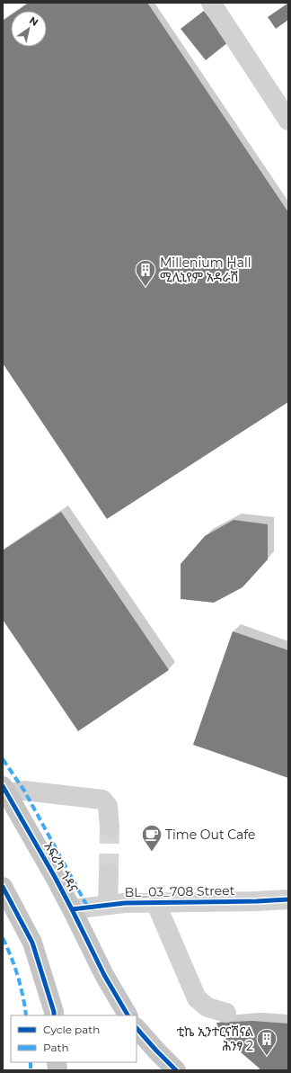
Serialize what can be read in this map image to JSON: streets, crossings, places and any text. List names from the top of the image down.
{
  "streets": {
    "main road": ["አፍሪካ ጎዳና"],
    "street": ["BL_03_708 Street"]
  },
  "crossings": [
    ["አፍሪካ ጎዳና", "BL_03_708 Street"]
  ],
  "places": {
    "building": ["Millenium Hall ሚሊኒየም አዳራሽ", "ቲኬ ኢንተርናሽናል ሕንፃ 2"],
    "cafe": ["Time Out Cafe"]
  },
  "legend": ["Cycle path", "Path"],
  "north": "top right"
}
